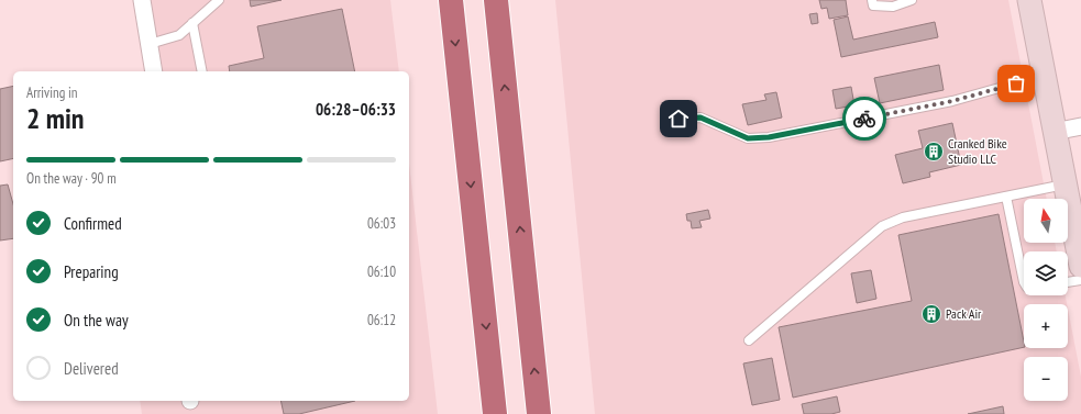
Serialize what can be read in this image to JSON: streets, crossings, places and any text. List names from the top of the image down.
{
  "places": {
    "building": ["Cranked Bike Studio LLC", "Pack Air"]
  },
  "north": "top",
  "page": {
    "heading": ["2 min", "Arriving in", "06:28–06:33"],
    "bar": "On the way · 90 m",
    "map_buttons": ["+", "−"],
    "list": [
      ["Confirmed", "06:03"],
      ["Preparing", "06:10"],
      ["On the way", "06:12"],
      "Delivered"
    ]
  }
}
